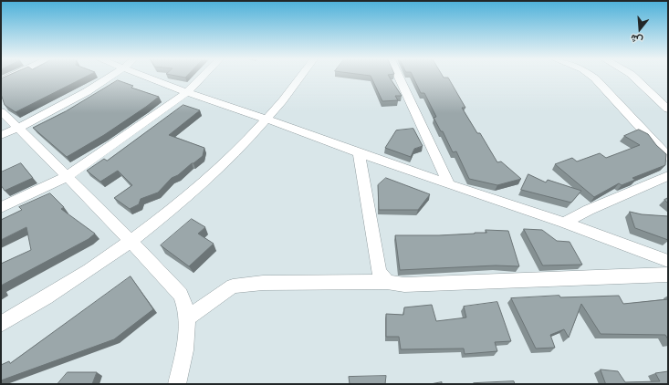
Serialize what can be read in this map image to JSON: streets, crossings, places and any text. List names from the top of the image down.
{
  "north": "bottom"
}
